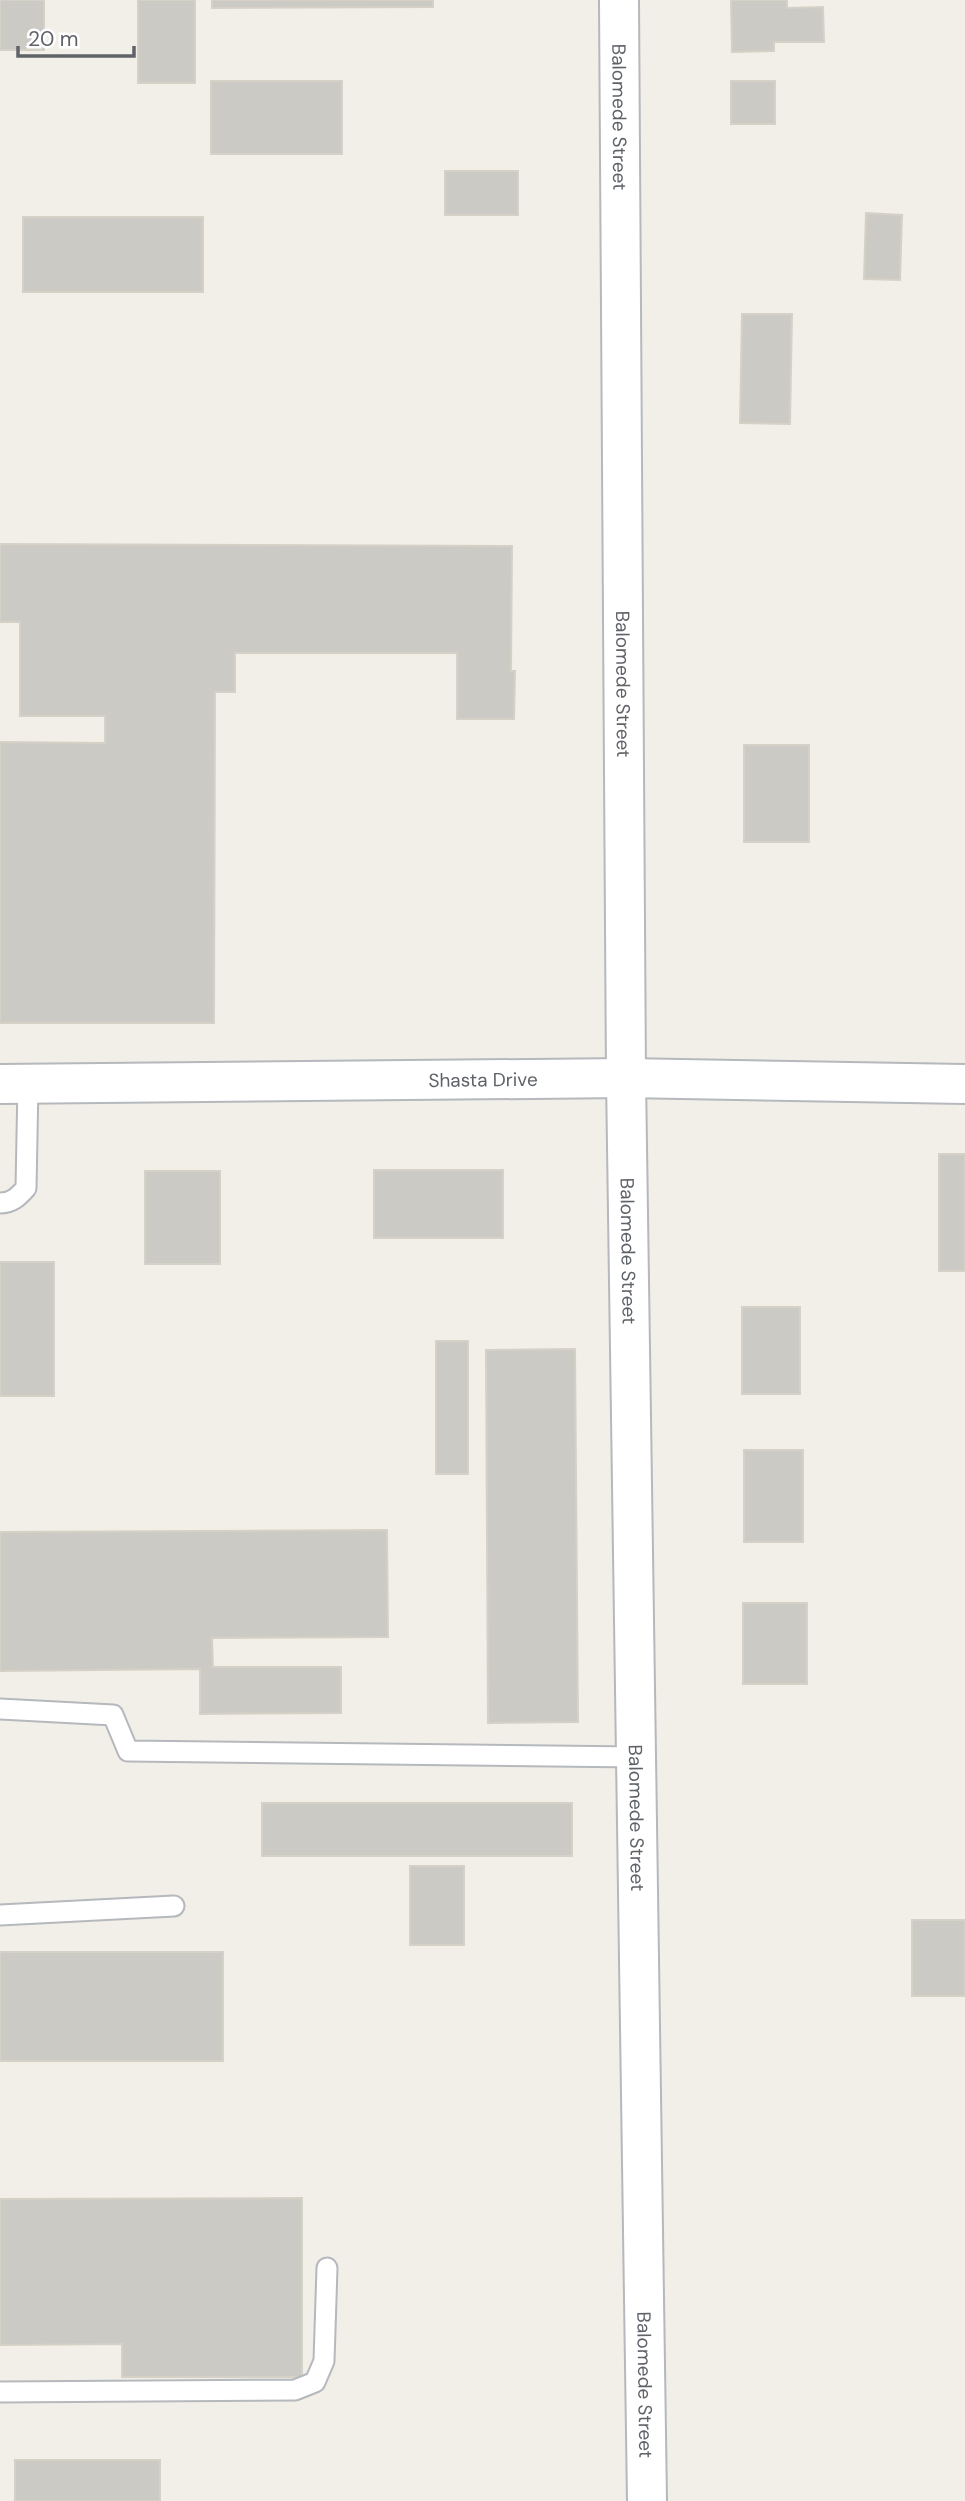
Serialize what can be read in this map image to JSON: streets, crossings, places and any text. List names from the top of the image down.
{
  "streets": {
    "street": ["Balomede Street", "Shasta Drive"]
  },
  "crossings": [
    ["Balomede Street", "Shasta Drive"]
  ],
  "scale_bar": "20 m"
}
